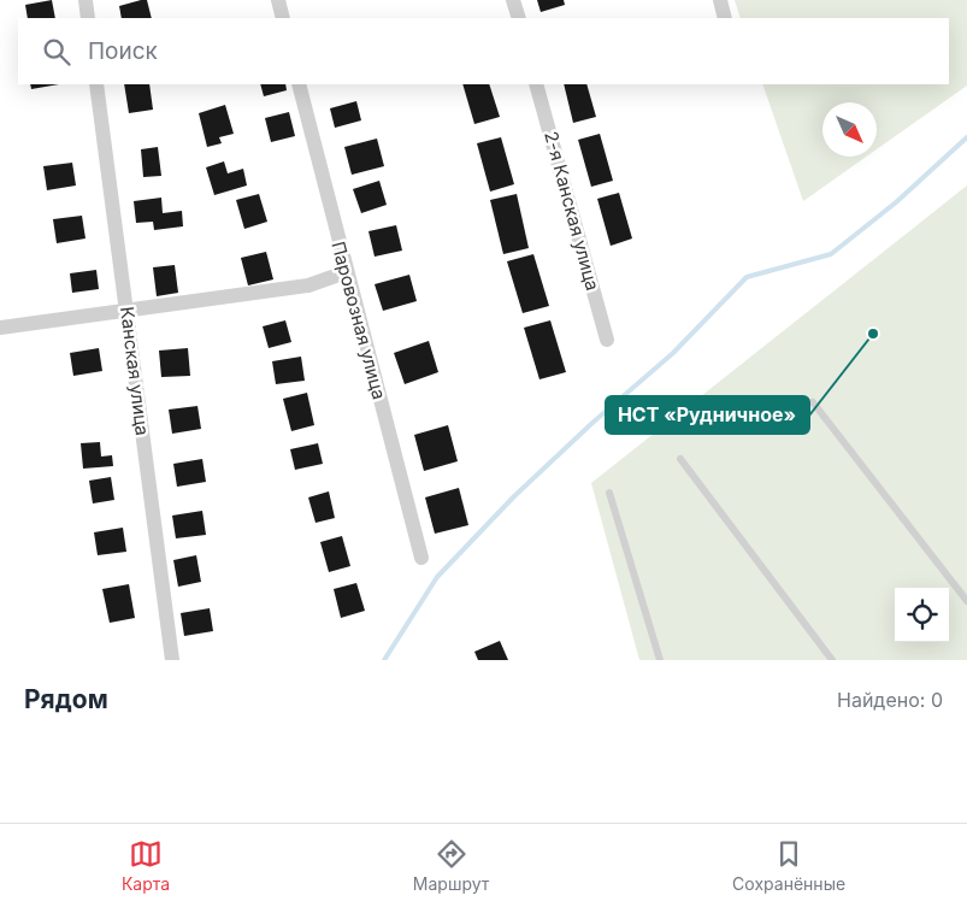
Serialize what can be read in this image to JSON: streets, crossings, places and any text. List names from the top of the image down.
{
  "streets": {
    "street": ["2-я Канская улица", "Паровозная улица", "Канская улица"]
  },
  "places": ["НСТ «Рудничное»"],
  "north": "bottom right",
  "page": {
    "search": "Поиск",
    "heading": ["Рядом", "Найдено: 0"],
    "nav": ["Карта", "Маршрут", "Сохранённые"]
  }
}
